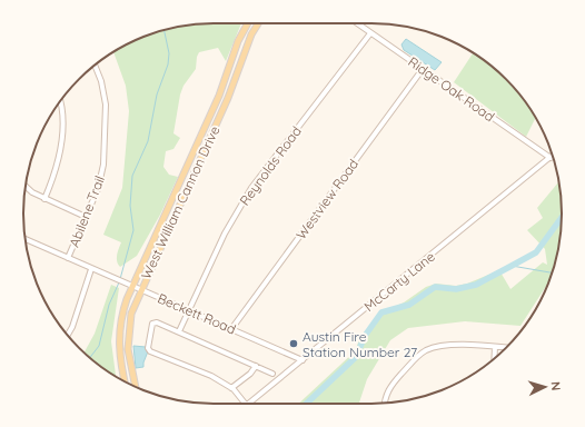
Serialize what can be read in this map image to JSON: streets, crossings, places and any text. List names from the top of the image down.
{
  "streets": {
    "main road": ["West William Cannon Drive"],
    "street": [
      "Ridge Oak Road",
      "Reynolds Road",
      "Westview Road",
      "Abilene Trail",
      "McCarty Lane",
      "Beckett Road"
    ]
  },
  "crossings": [
    ["Ridge Oak Road", "Reynolds Road"],
    ["Ridge Oak Road", "Westview Road"],
    ["Ridge Oak Road", "McCarty Lane"],
    ["Reynolds Road", "Beckett Road"],
    ["Westview Road", "Beckett Road"],
    ["West William Cannon Drive", "Beckett Road"],
    ["Abilene Trail", "Beckett Road"],
    ["McCarty Lane", "Beckett Road"]
  ],
  "places": ["Austin Fire Station Number 27"],
  "north": "right"
}
